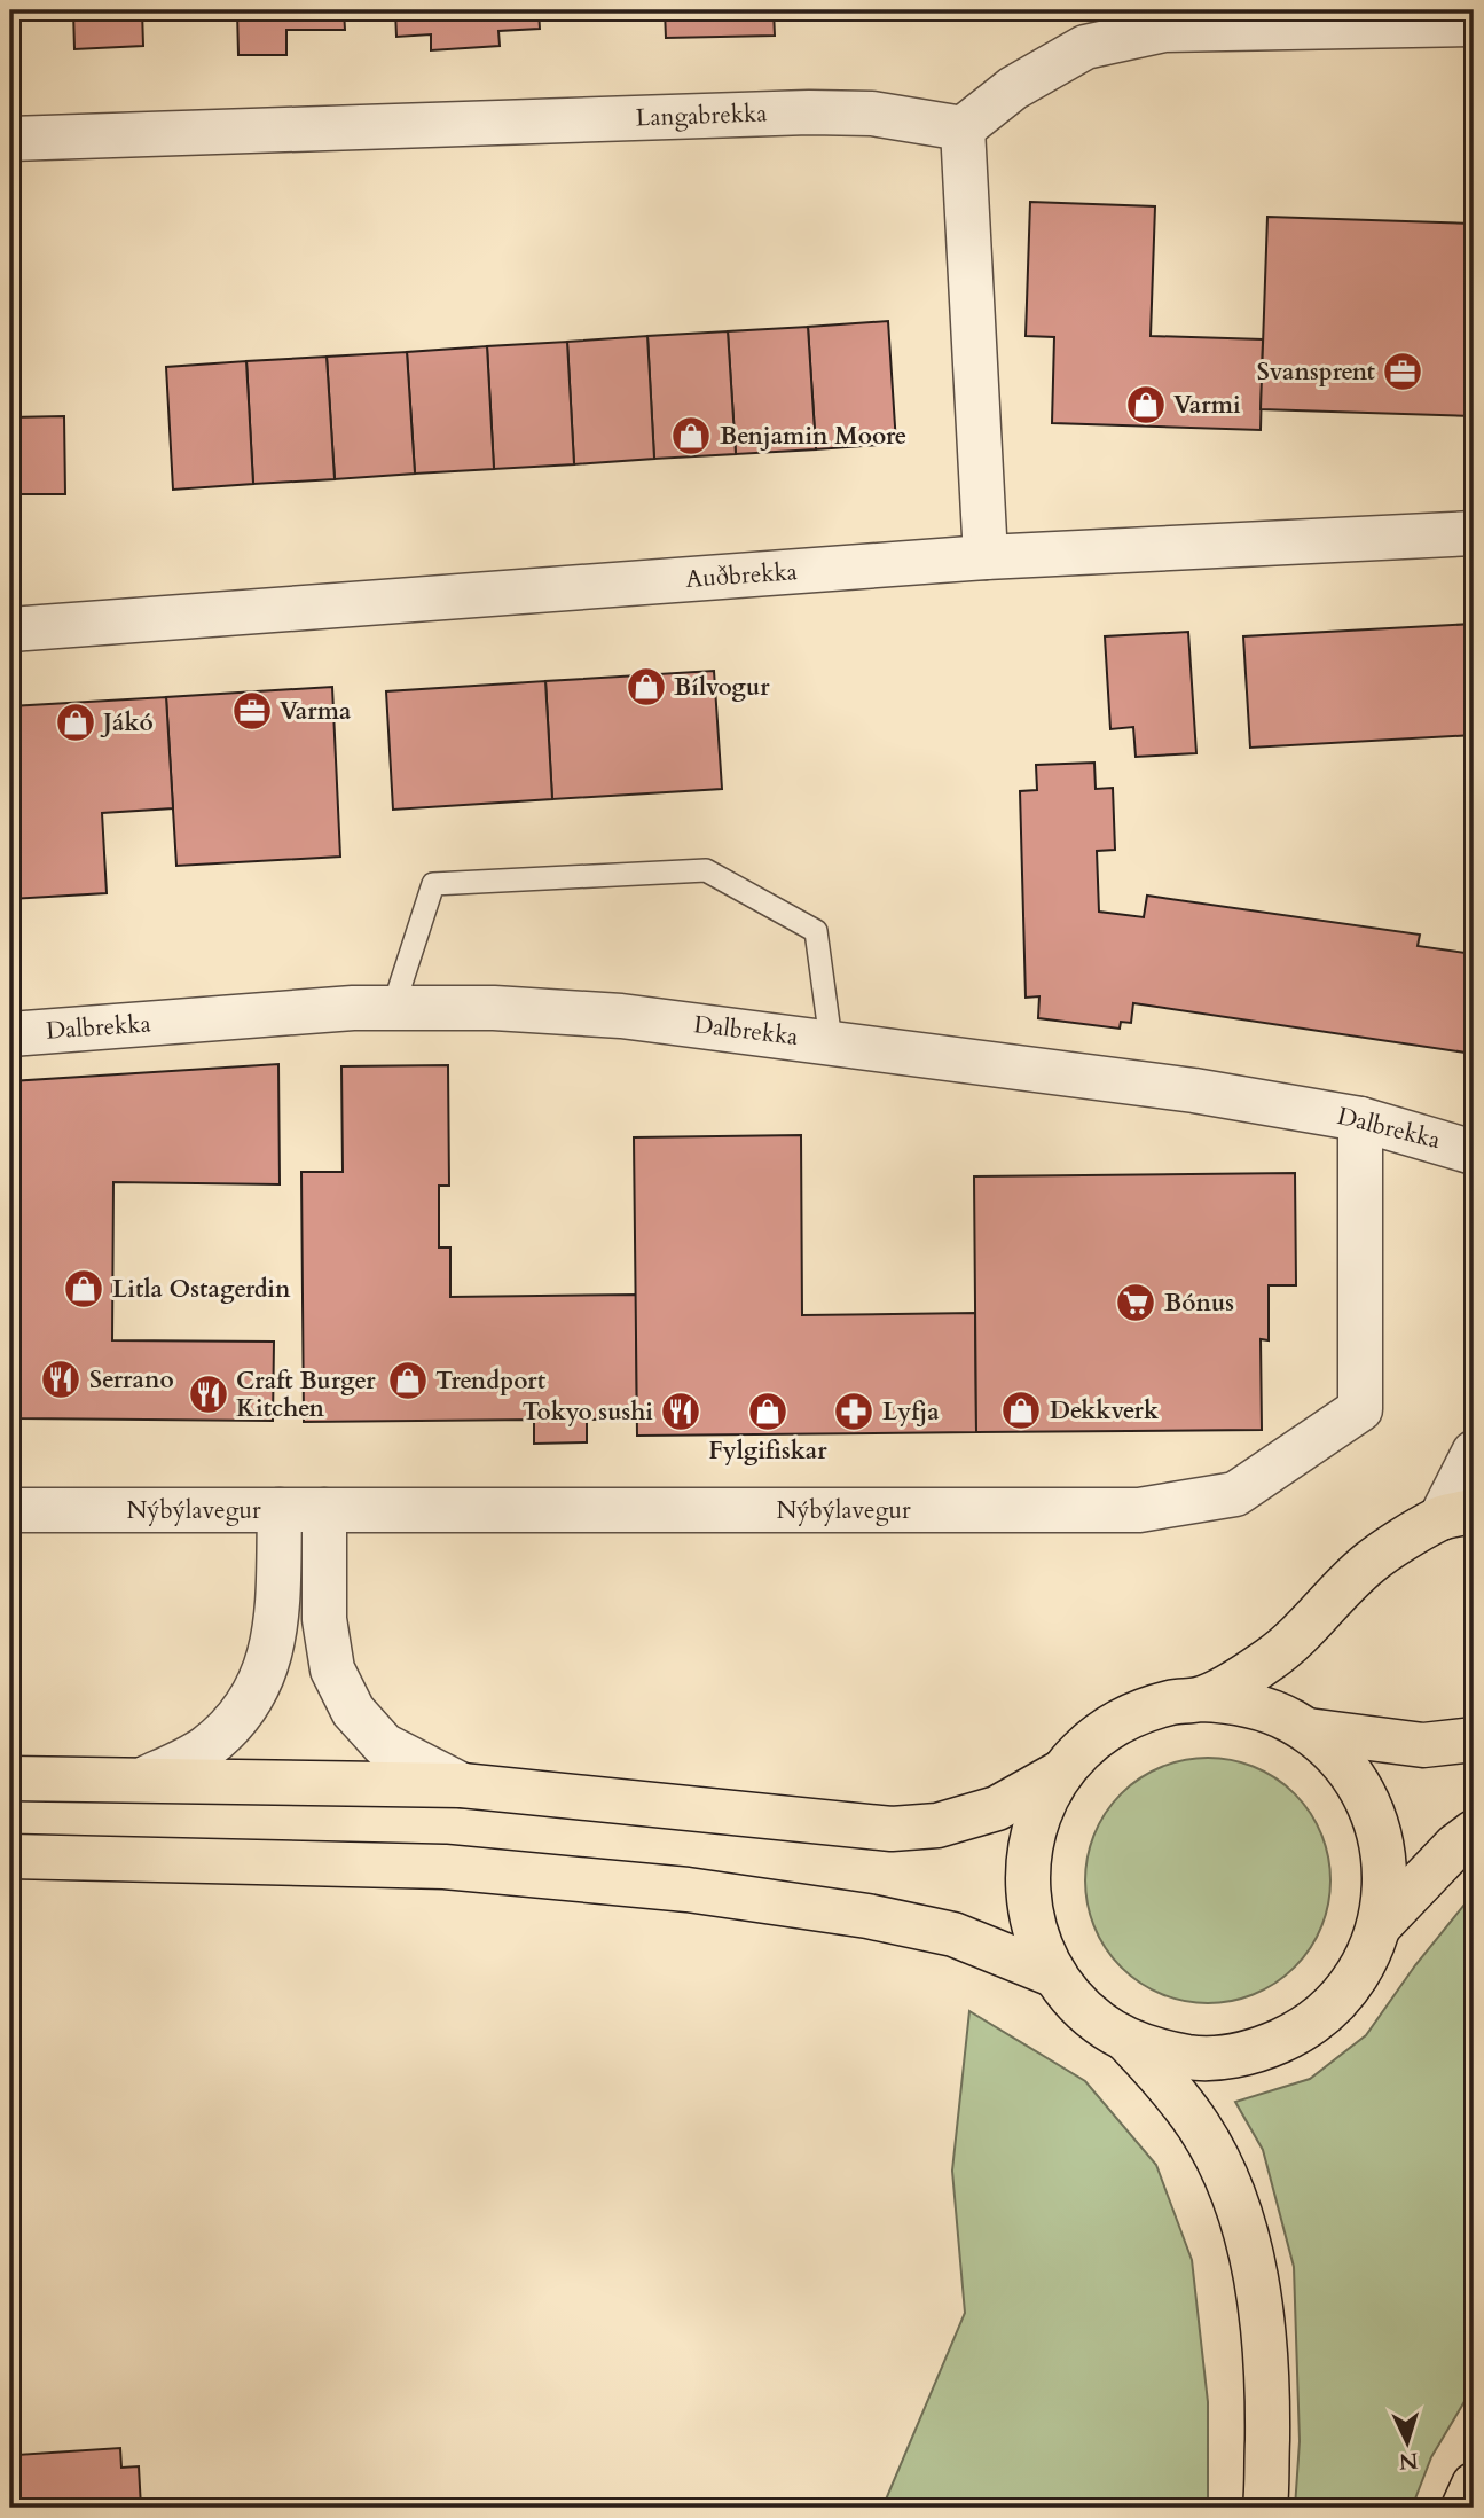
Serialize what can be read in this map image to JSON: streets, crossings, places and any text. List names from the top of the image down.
{
  "streets": {
    "street": [
      "Langabrekka",
      "Auðbrekka",
      "Dalbrekka",
      "Nýbýlavegur"
    ]
  },
  "crossings": [
    ["Dalbrekka", "Nýbýlavegur"]
  ],
  "places": {
    "office": ["Svansprent", "Varma"],
    "shop": [
      "Varmi",
      "Benjamin Moore",
      "Bílvogur",
      "Jákó",
      "Litla Ostagerdin",
      "Trendport",
      "Dekkverk",
      "Fylgifiskar"
    ],
    "supermarket": ["Bónus"],
    "restaurant": ["Serrano", "Craft Burger Kitchen", "Tokyo sushi"],
    "pharmacy": ["Lyfja"]
  },
  "north": "bottom"
}
